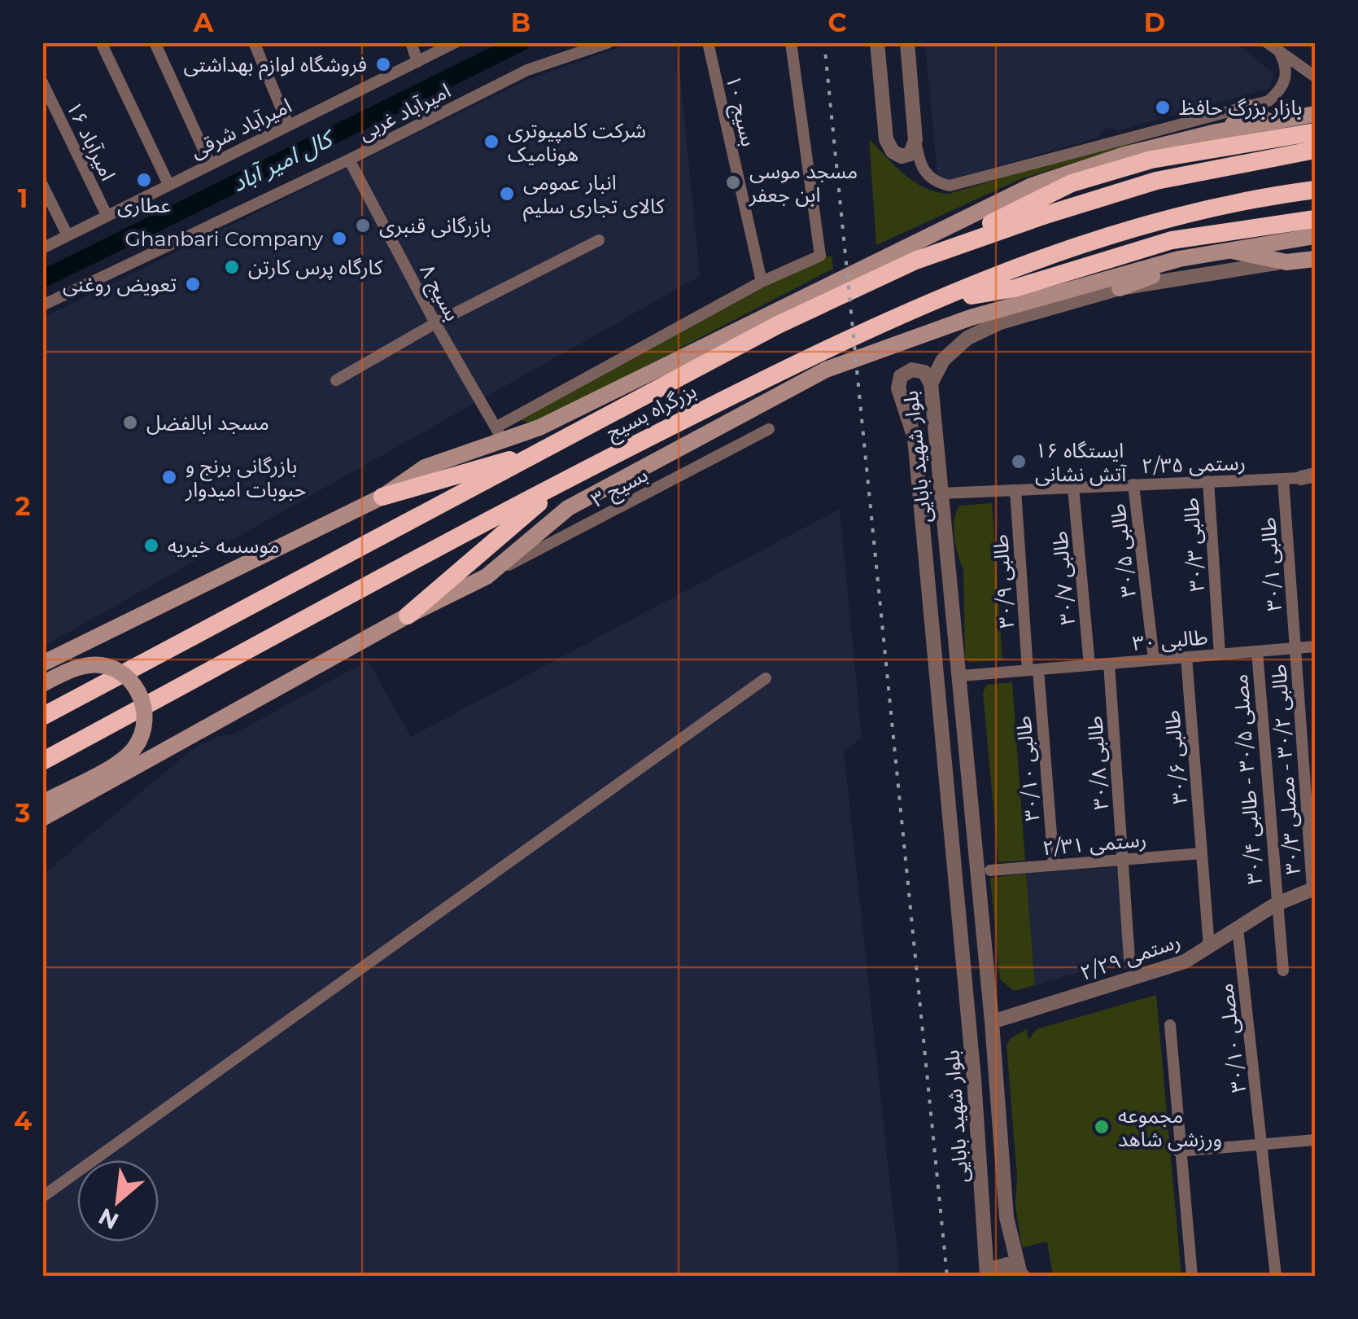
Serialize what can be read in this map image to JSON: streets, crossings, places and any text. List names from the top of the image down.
{
  "streets": {
    "highway": ["بزرگراه بسیج"],
    "street": [
      "بسیج ۱۰",
      "امیرآباد غربی",
      "امیرآباد شرقی",
      "امیرآباد ۱۶",
      "بسیج ۸",
      "بلوار شهید بابایی",
      "رستمی ۲/۳۵",
      "بسیج ۳",
      "طالبی ۳۰/۳",
      "طالبی ۳۰/۵",
      "طالبی ۳۰/۱",
      "طالبی ۳۰/۷",
      "طالبی ۳۰/۹",
      "طالبی ۳۰",
      "طالبی ۳۰/۶",
      "طالبی ۳۰/۸",
      "طالبی ۳۰/۱۰",
      "طالبی ۳۰/۲ - مصلی ۳۰/۳",
      "مصلی ۳۰/۵ - طالبی ۳۰/۴",
      "رستمی ۲/۳۱",
      "رستمی ۲/۲۹",
      "مصلی ۳۰/۱۰"
    ]
  },
  "crossings": [
    ["امیرآباد غربی", "بسیج ۸"],
    ["امیرآباد شرقی", "امیرآباد ۱۶"],
    ["بلوار شهید بابایی", "رستمی ۲/۳۵"],
    ["بلوار شهید بابایی", "طالبی ۳۰"],
    ["بلوار شهید بابایی", "رستمی ۲/۲۹"],
    ["رستمی ۲/۳۵", "طالبی ۳۰/۳"],
    ["رستمی ۲/۳۵", "طالبی ۳۰/۵"],
    ["رستمی ۲/۳۵", "طالبی ۳۰/۱"],
    ["رستمی ۲/۳۵", "طالبی ۳۰/۷"],
    ["رستمی ۲/۳۵", "طالبی ۳۰/۹"],
    ["طالبی ۳۰/۳", "طالبی ۳۰"],
    ["طالبی ۳۰/۵", "طالبی ۳۰"],
    ["طالبی ۳۰/۱", "طالبی ۳۰"],
    ["طالبی ۳۰/۱", "طالبی ۳۰/۲ - مصلی ۳۰/۳"],
    ["طالبی ۳۰/۷", "طالبی ۳۰"],
    ["طالبی ۳۰/۹", "طالبی ۳۰"],
    ["طالبی ۳۰/۹", "طالبی ۳۰/۱۰"],
    ["طالبی ۳۰", "طالبی ۳۰/۶"],
    ["طالبی ۳۰", "طالبی ۳۰/۸"],
    ["طالبی ۳۰", "طالبی ۳۰/۱۰"],
    ["طالبی ۳۰", "طالبی ۳۰/۲ - مصلی ۳۰/۳"],
    ["طالبی ۳۰", "مصلی ۳۰/۵ - طالبی ۳۰/۴"],
    ["طالبی ۳۰/۶", "رستمی ۲/۳۱"],
    ["طالبی ۳۰/۶", "رستمی ۲/۲۹"],
    ["طالبی ۳۰/۸", "رستمی ۲/۳۱"],
    ["طالبی ۳۰/۱۰", "رستمی ۲/۳۱"],
    ["طالبی ۳۰/۲ - مصلی ۳۰/۳", "رستمی ۲/۲۹"],
    ["مصلی ۳۰/۵ - طالبی ۳۰/۴", "رستمی ۲/۲۹"],
    ["رستمی ۲/۲۹", "مصلی ۳۰/۱۰"]
  ],
  "water": ["کال امیر آباد"],
  "places": [
    "فروشگاه لوازم بهداشتی",
    "بازار بزرگ حافظ",
    "شرکت کامپیوتری هونامیک",
    "عطاری",
    "مسجد موسی ابن جعفر",
    "انبار عمومی کالای تجاری سلیم",
    "بازرگانی قنبری",
    "Ghanbari Company",
    "کارگاه پرس کارتن",
    "تعویض روغنی",
    "مسجد ابالفضل",
    "ایستگاه ۱۶ آتش نشانی",
    "بازرگانی برنج و حبوبات امیدوار",
    "موسسه خیریه",
    "مجموعه ورزشی شاهد"
  ],
  "north": "bottom left",
  "grid": {
    "columns": [
      "A",
      "B",
      "C",
      "D"
    ],
    "rows": [
      "1",
      "2",
      "3",
      "4"
    ]
  }
}
